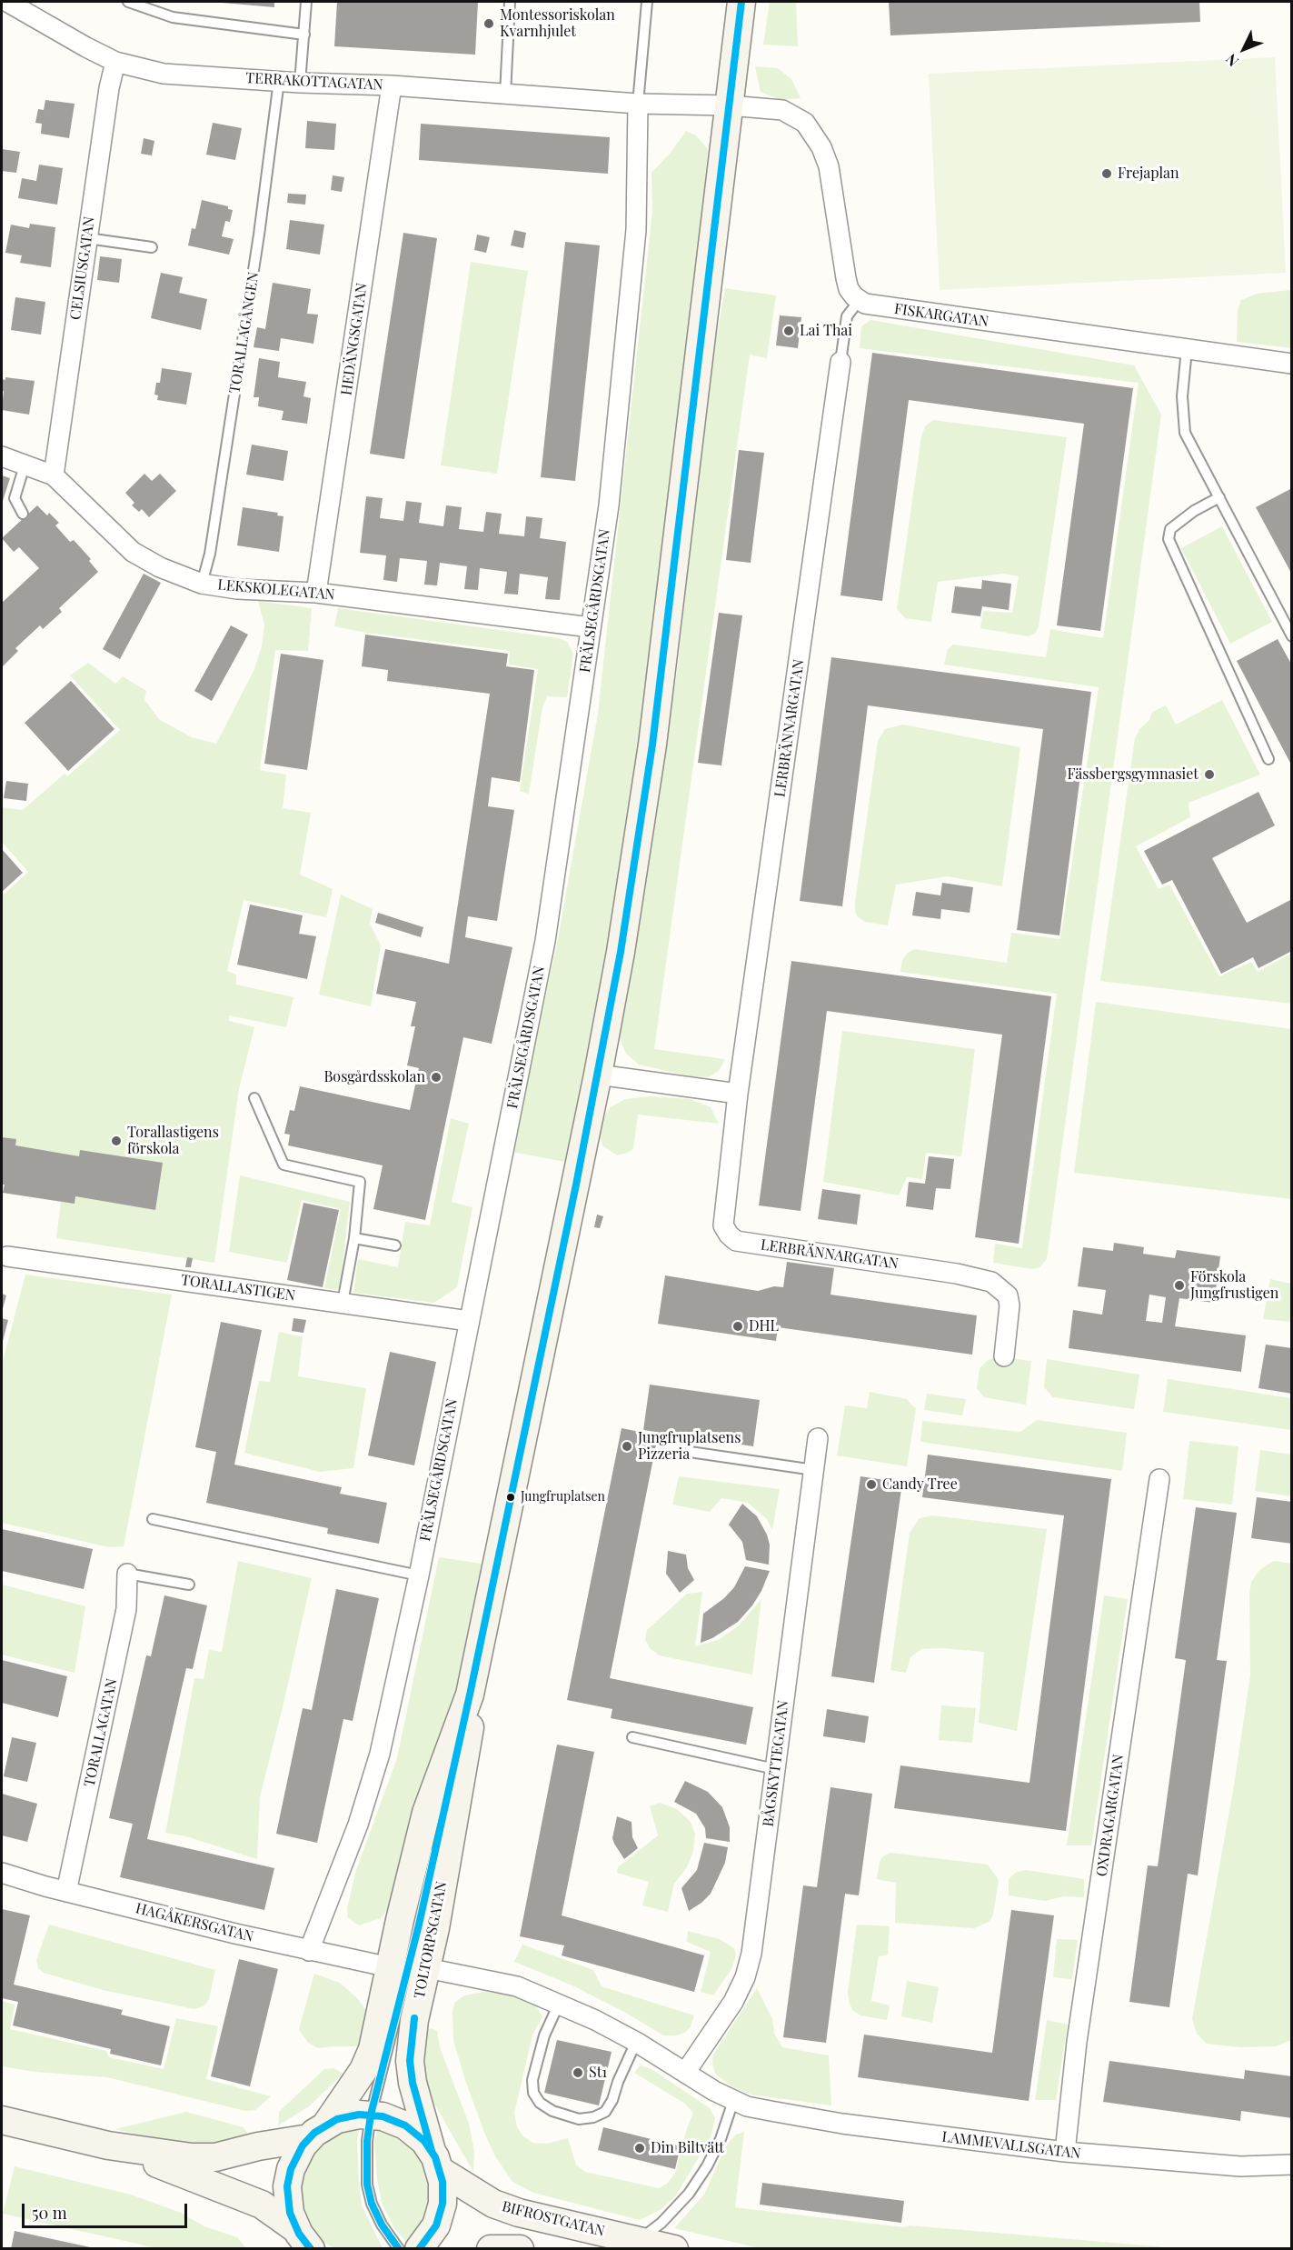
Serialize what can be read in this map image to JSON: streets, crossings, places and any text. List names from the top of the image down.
{
  "streets": {
    "street": [
      "TERRAKOTTAGATAN",
      "CELSIUSGATAN",
      "FISKARGATAN",
      "HEDÄNGSGATAN",
      "LEKSKOLEGATAN",
      "FRÄLSEGÅRDSGATAN",
      "LERBRÄNNARGATAN",
      "TORALLASTIGEN",
      "TORALLAGATAN",
      "BÅGSKYTTEGATAN",
      "OXDRAGARGATAN",
      "HAGÅKERSGATAN",
      "TOLTORPSGATAN",
      "LAMMEVALLSGATAN",
      "BIFROSTGATAN"
    ],
    "lane": ["TORALLAGÅNGEN"]
  },
  "crossings": [
    ["TERRAKOTTAGATAN", "CELSIUSGATAN"],
    ["TERRAKOTTAGATAN", "TORALLAGÅNGEN"],
    ["TERRAKOTTAGATAN", "HEDÄNGSGATAN"],
    ["TERRAKOTTAGATAN", "FRÄLSEGÅRDSGATAN"],
    ["TERRAKOTTAGATAN", "TOLTORPSGATAN"],
    ["CELSIUSGATAN", "LEKSKOLEGATAN"],
    ["TORALLAGÅNGEN", "LEKSKOLEGATAN"],
    ["HEDÄNGSGATAN", "LEKSKOLEGATAN"],
    ["LEKSKOLEGATAN", "FRÄLSEGÅRDSGATAN"],
    ["FRÄLSEGÅRDSGATAN", "TORALLASTIGEN"],
    ["FRÄLSEGÅRDSGATAN", "HAGÅKERSGATAN"],
    ["TORALLAGATAN", "HAGÅKERSGATAN"],
    ["BÅGSKYTTEGATAN", "LAMMEVALLSGATAN"],
    ["OXDRAGARGATAN", "LAMMEVALLSGATAN"],
    ["HAGÅKERSGATAN", "TOLTORPSGATAN"],
    ["TOLTORPSGATAN", "LAMMEVALLSGATAN"],
    ["TOLTORPSGATAN", "BIFROSTGATAN"]
  ],
  "places": [
    "Montessoriskolan Kvarnhjulet",
    "Frejaplan",
    "Lai Thai",
    "Fässbergsgymnasiet",
    "Bosgårdsskolan",
    "Torallastigens förskola",
    "Förskola Jungfrustigen",
    "DHL",
    "Jungfruplatsens Pizzeria",
    "Candy Tree",
    "Jungfruplatsen",
    "St1",
    "Din Biltvätt"
  ],
  "scale_bar": "50 m",
  "north": "bottom left"
}
